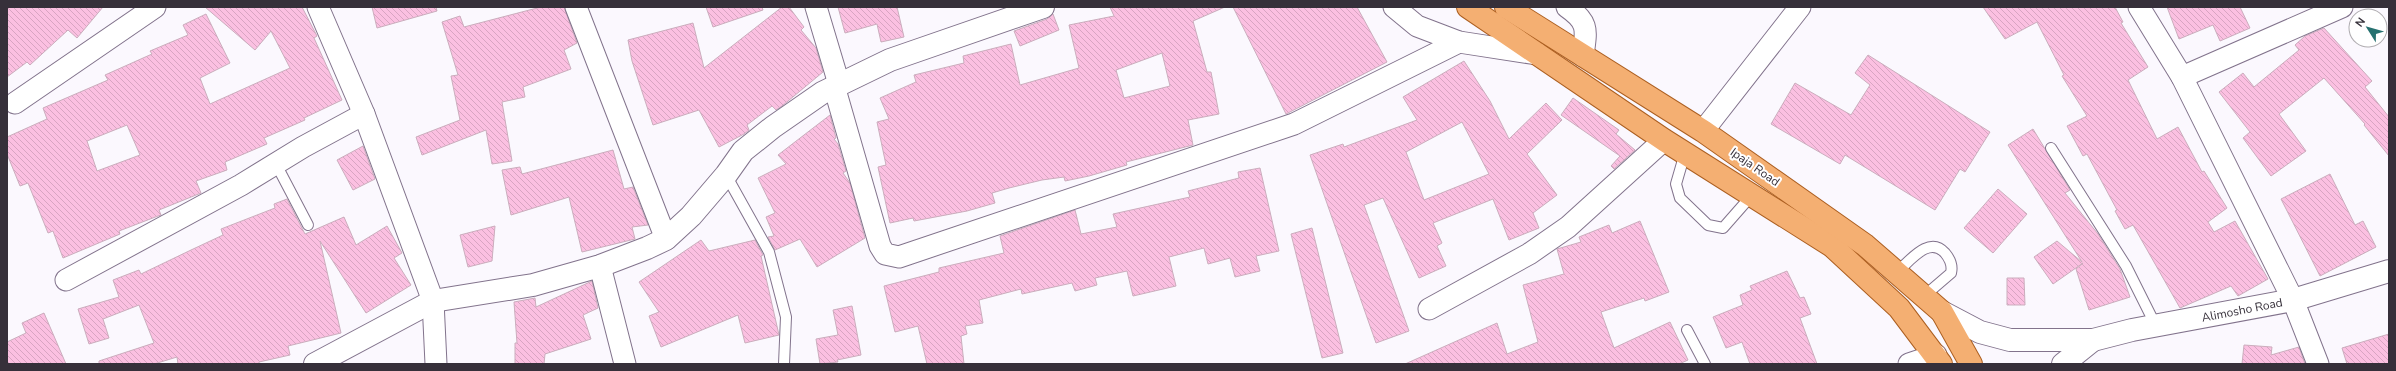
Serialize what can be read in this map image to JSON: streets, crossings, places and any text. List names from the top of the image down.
{
  "streets": {
    "main road": ["Ipaja Road"],
    "street": ["Alimosho Road"]
  },
  "crossings": [
    ["Ipaja Road", "Alimosho Road"]
  ],
  "north": "top left"
}
